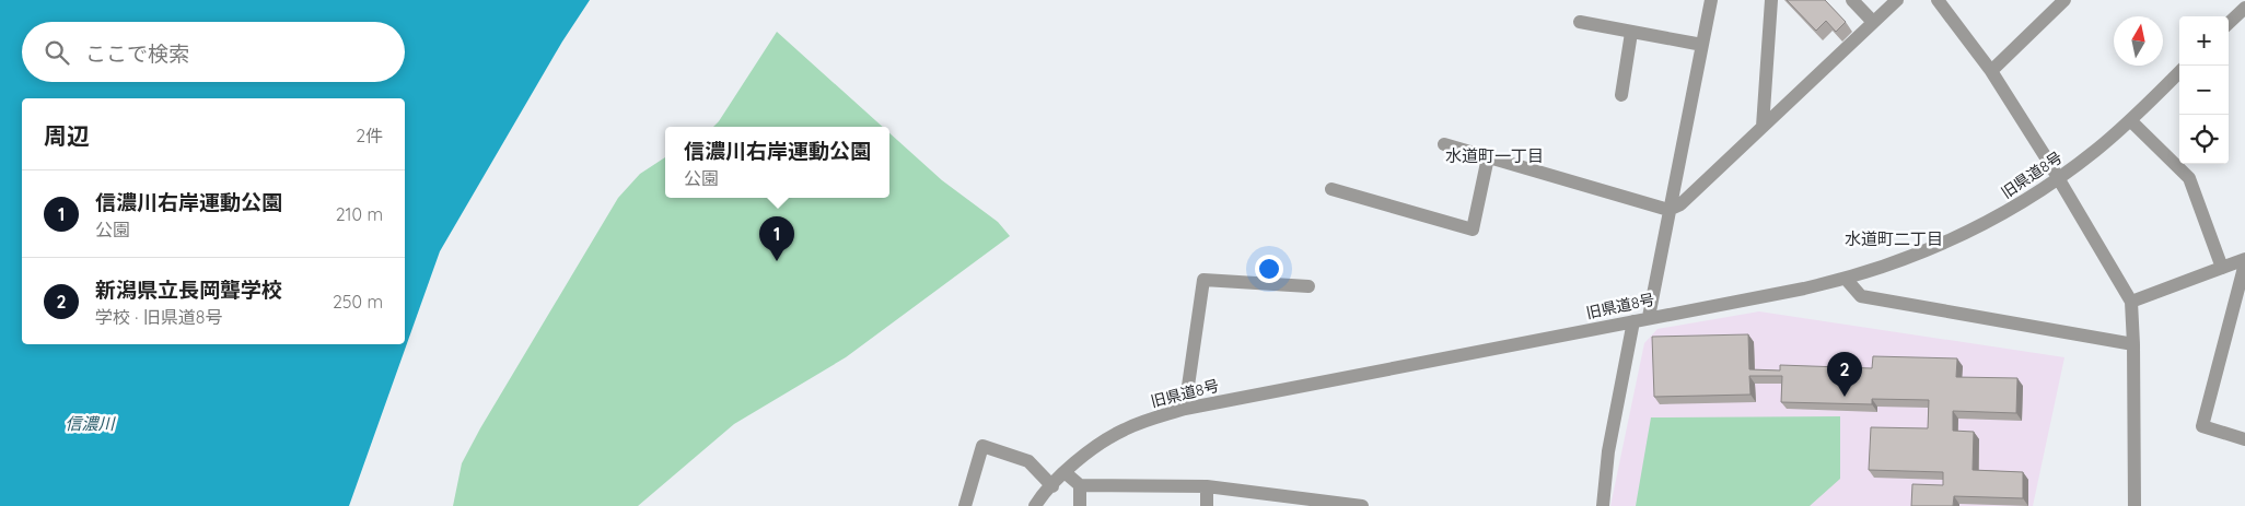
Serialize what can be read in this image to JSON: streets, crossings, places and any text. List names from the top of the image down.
{
  "streets": {
    "street": ["旧県道8号"]
  },
  "districts": ["水道町一丁目", "水道町二丁目"],
  "water": ["信濃川"],
  "north": "top",
  "page": {
    "map_buttons": ["+", "−"],
    "search": "ここで検索",
    "heading": ["周辺", "2件"],
    "popup": ["信濃川右岸運動公園", "公園"],
    "list": [
      {
        "mark": "1",
        "name": "信濃川右岸運動公園",
        "note": "公園",
        "value": "210 m"
      },
      {
        "mark": "2",
        "name": "新潟県立長岡聾学校",
        "note": "学校 · 旧県道8号",
        "value": "250 m"
      }
    ],
    "pins": ["1", "2"]
  }
}
